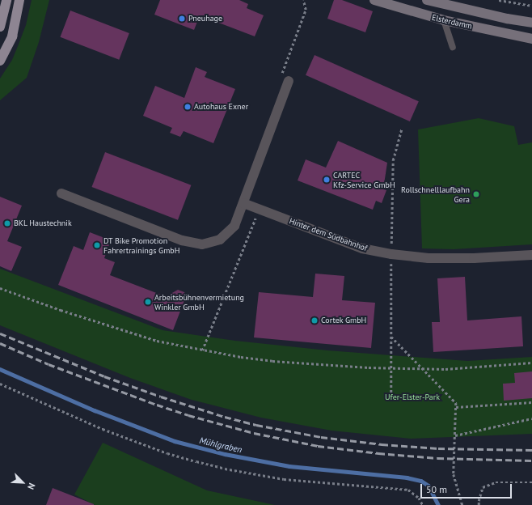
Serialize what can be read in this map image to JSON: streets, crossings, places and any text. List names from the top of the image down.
{
  "streets": {
    "main road": ["Elsterdamm"],
    "street": ["Hinter dem Südbahnhof"]
  },
  "water": ["Mühlgraben"],
  "parks": ["Ufer-Elster-Park"],
  "places": [
    "Pneuhage",
    "Autohaus Exner",
    "CARTEC Kfz-Service GmbH",
    "Rollschnelllaufbahn Gera",
    "BKL Haustechnik",
    "DT Bike Promotion Fahrertrainings GmbH",
    "Arbeitsbühnenvermietung Winkler GmbH",
    "Cortek GmbH"
  ],
  "scale_bar": "50 m",
  "north": "bottom right"
}
